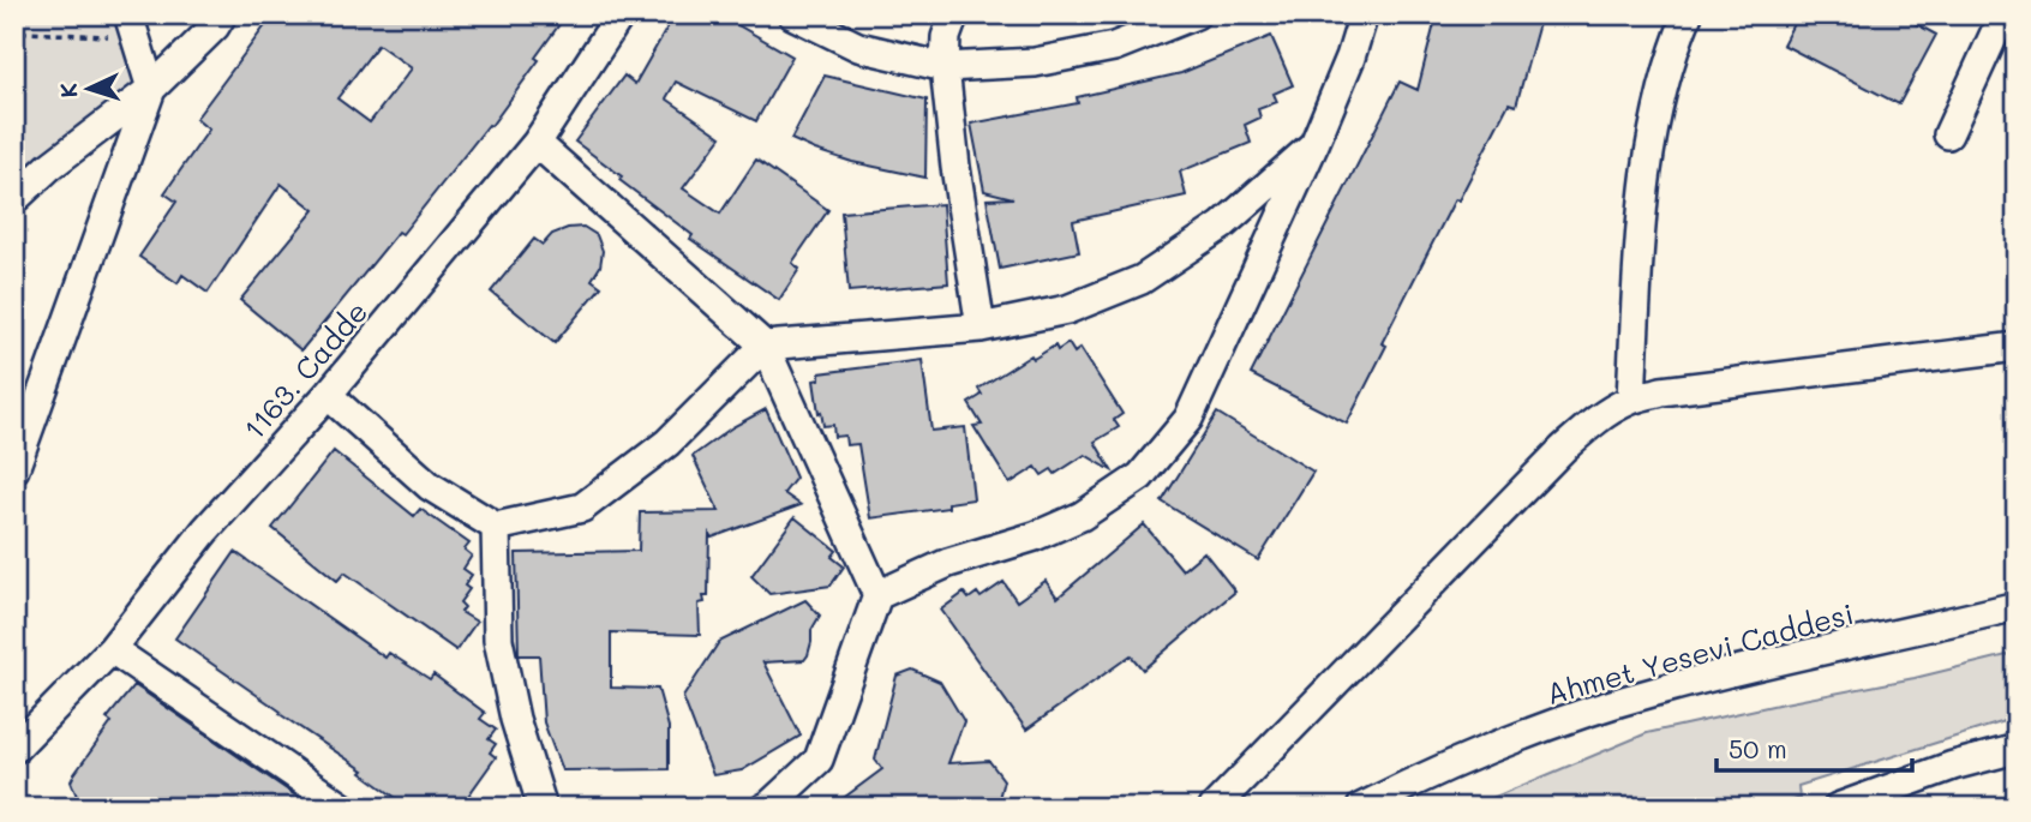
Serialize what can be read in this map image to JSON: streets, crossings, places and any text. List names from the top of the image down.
{
  "streets": {
    "street": ["1163. Cadde", "Ahmet Yesevi Caddesi"]
  },
  "scale_bar": "50 m",
  "north": "left"
}
